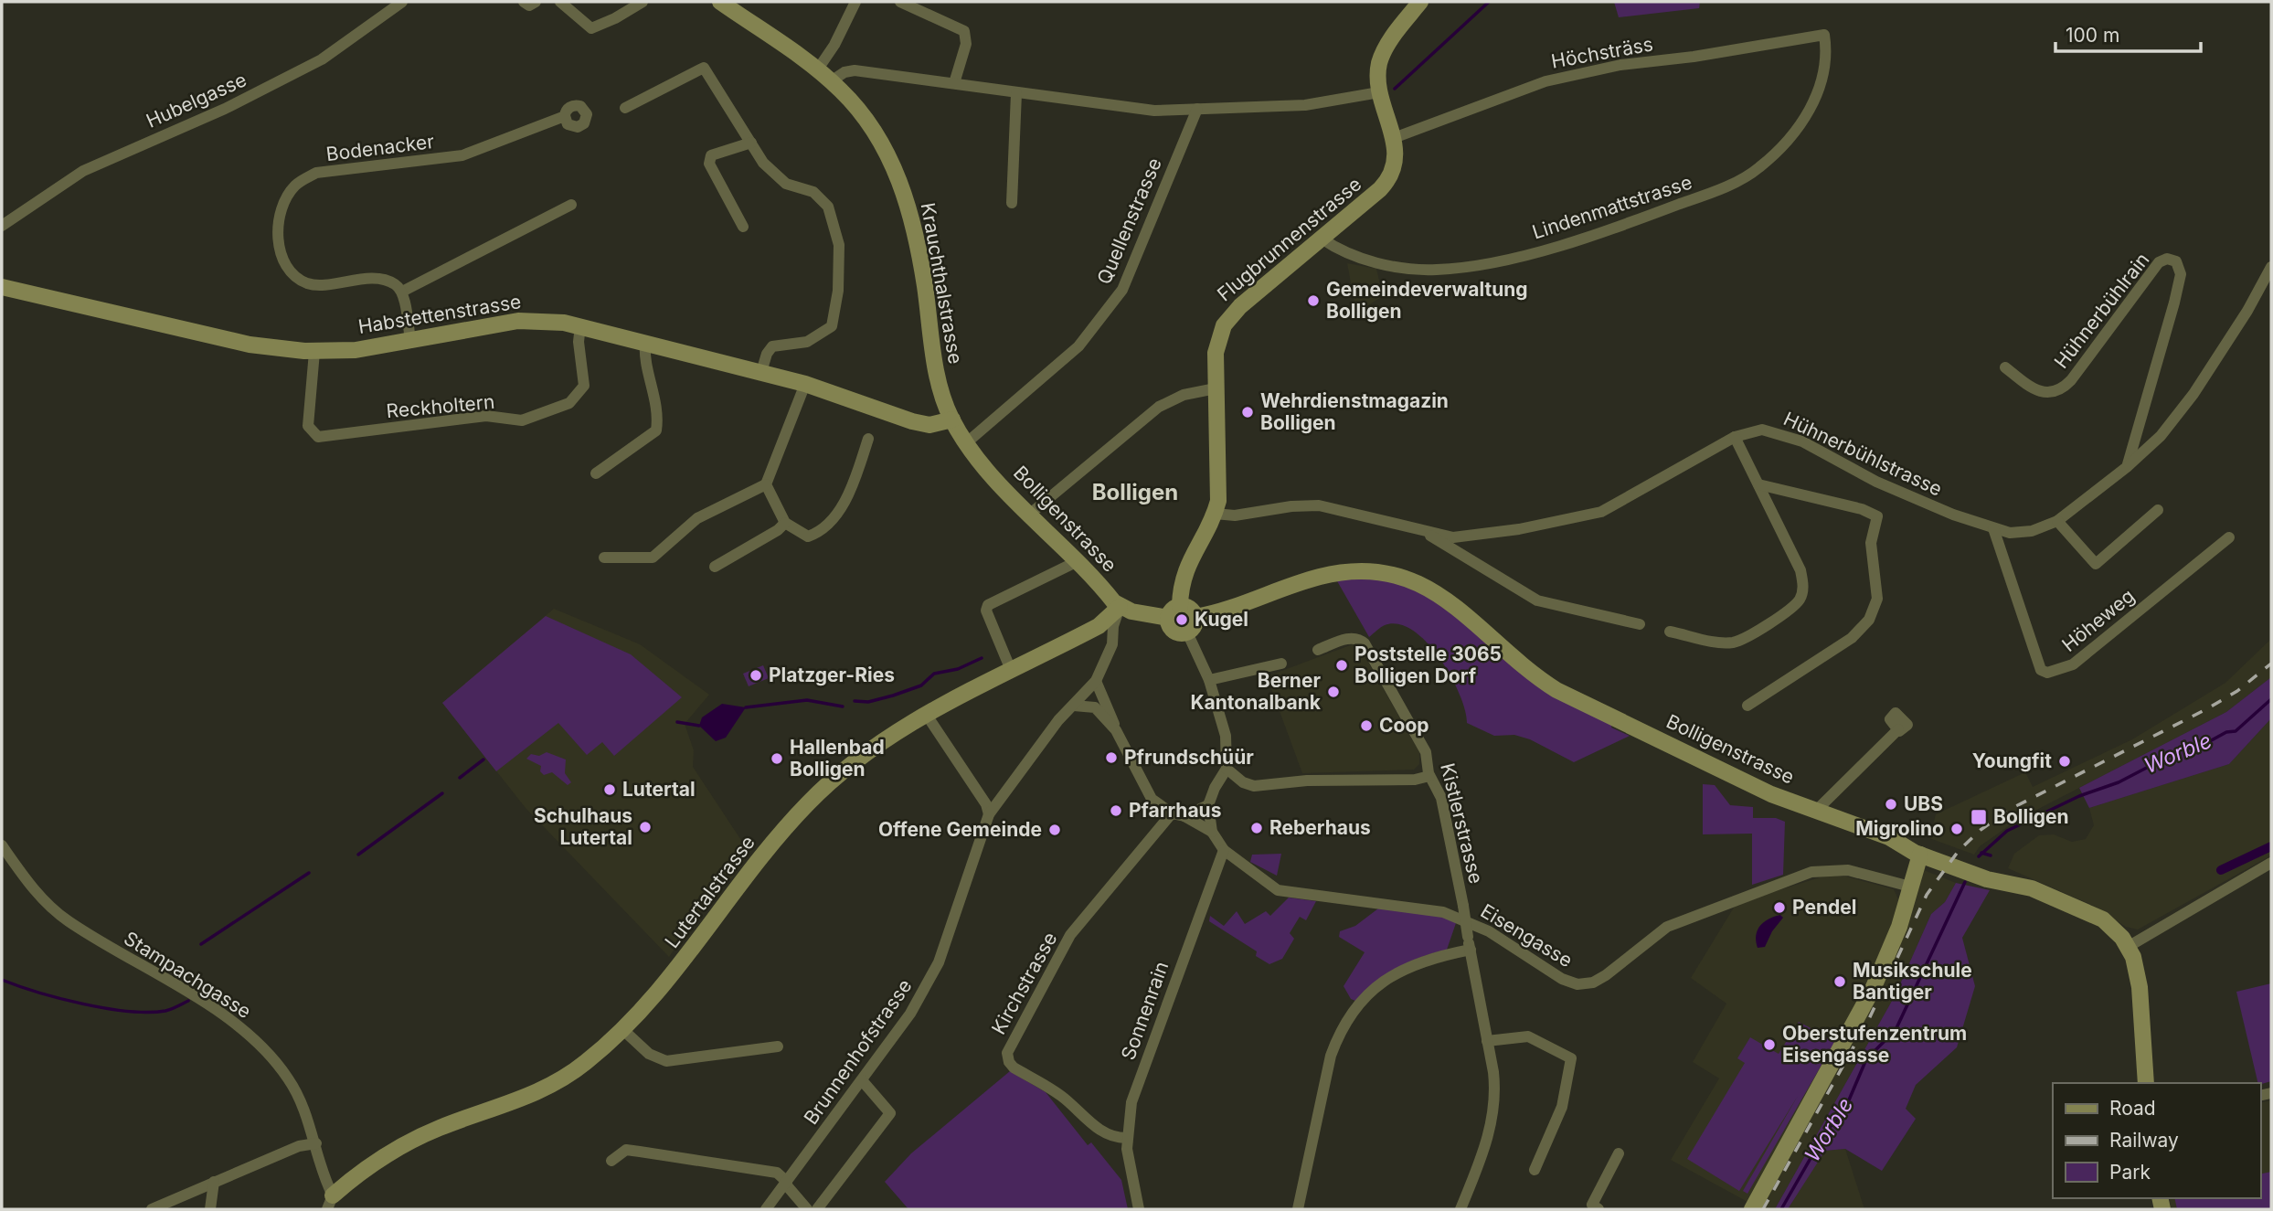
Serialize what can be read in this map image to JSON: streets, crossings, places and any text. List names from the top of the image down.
{
  "streets": {
    "street": [
      "Höchsträss",
      "Hubelgasse",
      "Bodenacker",
      "Lindenmattstrasse",
      "Quellenstrasse",
      "Flugbrunnenstrasse",
      "Krauchthalstrasse",
      "Hühnerbühlrain",
      "Habstettenstrasse",
      "Reckholtern",
      "Hühnerbühlstrasse",
      "Bolligenstrasse",
      "Höheweg",
      "Kistlerstrasse",
      "Lutertalstrasse",
      "Eisengasse",
      "Stampachgasse",
      "Kirchstrasse",
      "Sonnenrain",
      "Brunnenhofstrasse"
    ]
  },
  "crossings": [
    ["Höchsträss", "Lindenmattstrasse"],
    ["Höchsträss", "Flugbrunnenstrasse"],
    ["Lindenmattstrasse", "Flugbrunnenstrasse"],
    ["Quellenstrasse", "Bolligenstrasse"],
    ["Flugbrunnenstrasse", "Hühnerbühlstrasse"],
    ["Flugbrunnenstrasse", "Bolligenstrasse"],
    ["Krauchthalstrasse", "Habstettenstrasse"],
    ["Krauchthalstrasse", "Bolligenstrasse"],
    ["Hühnerbühlrain", "Hühnerbühlstrasse"],
    ["Habstettenstrasse", "Reckholtern"],
    ["Habstettenstrasse", "Bolligenstrasse"],
    ["Hühnerbühlstrasse", "Höheweg"],
    ["Bolligenstrasse", "Lutertalstrasse"],
    ["Bolligenstrasse", "Brunnenhofstrasse"],
    ["Lutertalstrasse", "Stampachgasse"],
    ["Lutertalstrasse", "Brunnenhofstrasse"],
    ["Eisengasse", "Sonnenrain"],
    ["Kirchstrasse", "Sonnenrain"]
  ],
  "districts": ["Bolligen"],
  "water": ["Worble"],
  "places": {
    "other": [
      "Gemeindeverwaltung Bolligen",
      "Wehrdienstmagazin Bolligen",
      "Kugel",
      "Poststelle 3065 Bolligen Dorf",
      "Platzger-Ries",
      "Berner Kantonalbank",
      "Coop",
      "Pfrundschüür",
      "Hallenbad Bolligen",
      "Youngfit",
      "Lutertal",
      "UBS",
      "Pfarrhaus",
      "Schulhaus Lutertal",
      "Reberhaus",
      "Migrolino",
      "Offene Gemeinde",
      "Pendel",
      "Musikschule Bantiger",
      "Oberstufenzentrum Eisengasse"
    ],
    "transit": ["Bolligen"]
  },
  "legend": ["Road", "Railway", "Park"],
  "scale_bar": "100 m"
}
